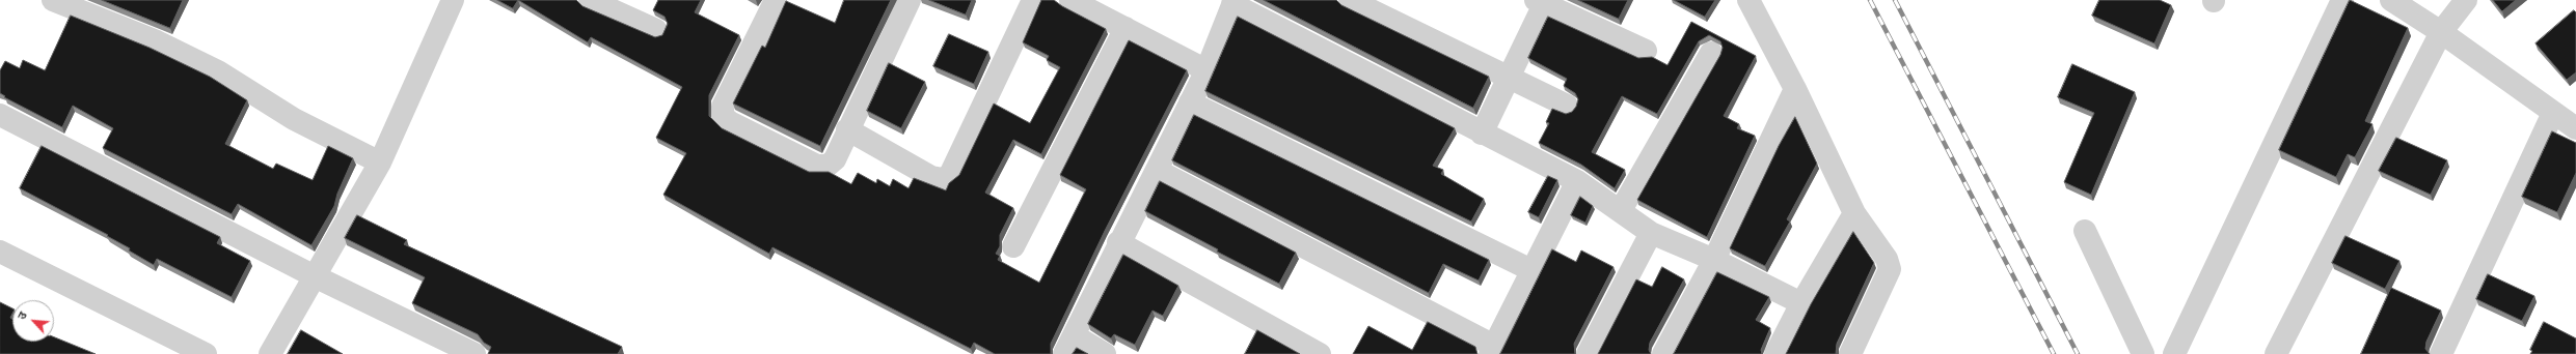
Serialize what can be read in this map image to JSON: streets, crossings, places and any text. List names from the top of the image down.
{
  "north": "top left"
}
